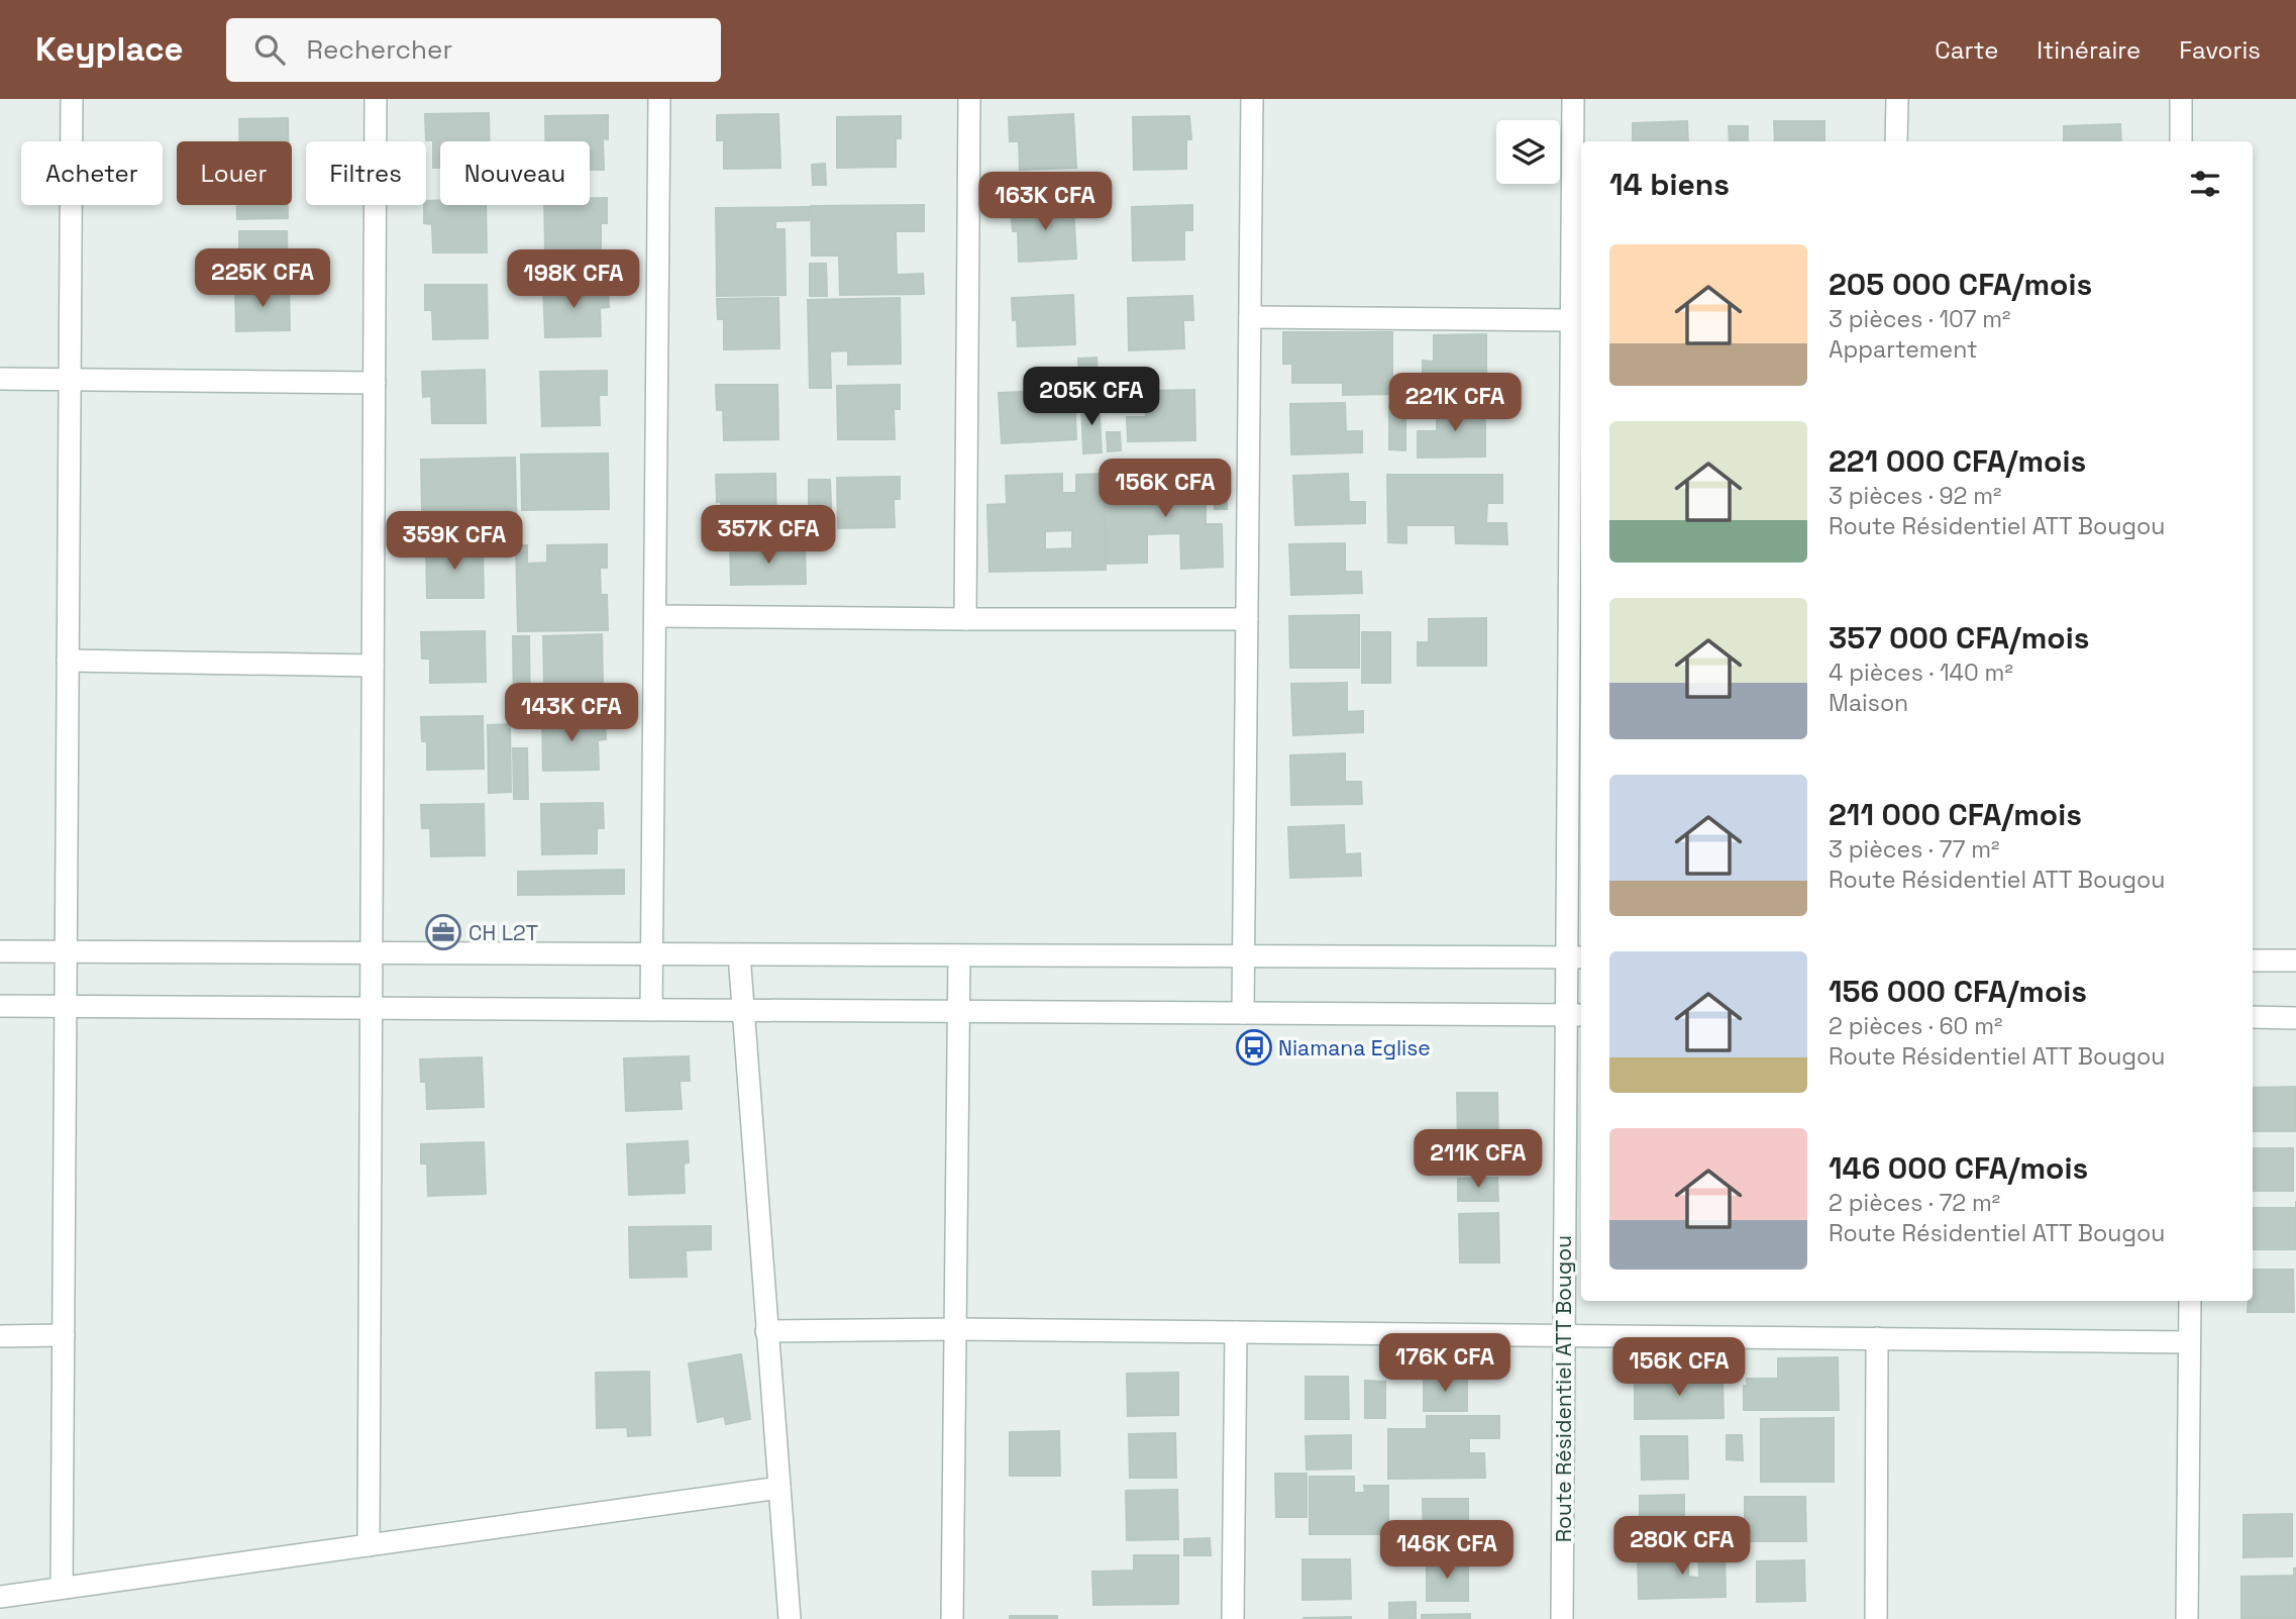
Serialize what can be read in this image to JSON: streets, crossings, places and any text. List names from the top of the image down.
{
  "streets": {
    "street": ["Route Résidentiel ATT Bougou"]
  },
  "places": {
    "office": ["CH L2T"],
    "bus stop": ["Niamana Eglise"]
  },
  "page": {
    "header": "Keyplace",
    "search": "Rechercher",
    "nav": ["Carte", "Itinéraire", "Favoris"],
    "chip": [
      "Acheter",
      "Louer",
      "Filtres",
      "Nouveau"
    ],
    "heading": "14 biens",
    "price": [
      "163K CFA",
      "225K CFA",
      "198K CFA",
      "205K CFA",
      "221K CFA",
      "156K CFA",
      "357K CFA",
      "359K CFA",
      "143K CFA",
      "211K CFA",
      "176K CFA",
      "156K CFA",
      "280K CFA",
      "146K CFA"
    ],
    "list": [
      {
        "name": "205 000 CFA/mois",
        "note": "3 pièces · 107 m² · Appartement"
      },
      {
        "name": "221 000 CFA/mois",
        "note": "3 pièces · 92 m² · Route Résidentiel ATT Bougou"
      },
      {
        "name": "357 000 CFA/mois",
        "note": "4 pièces · 140 m² · Maison"
      },
      {
        "name": "211 000 CFA/mois",
        "note": "3 pièces · 77 m² · Route Résidentiel ATT Bougou"
      },
      {
        "name": "156 000 CFA/mois",
        "note": "2 pièces · 60 m² · Route Résidentiel ATT Bougou"
      },
      {
        "name": "146 000 CFA/mois",
        "note": "2 pièces · 72 m² · Route Résidentiel ATT Bougou"
      }
    ]
  }
}
